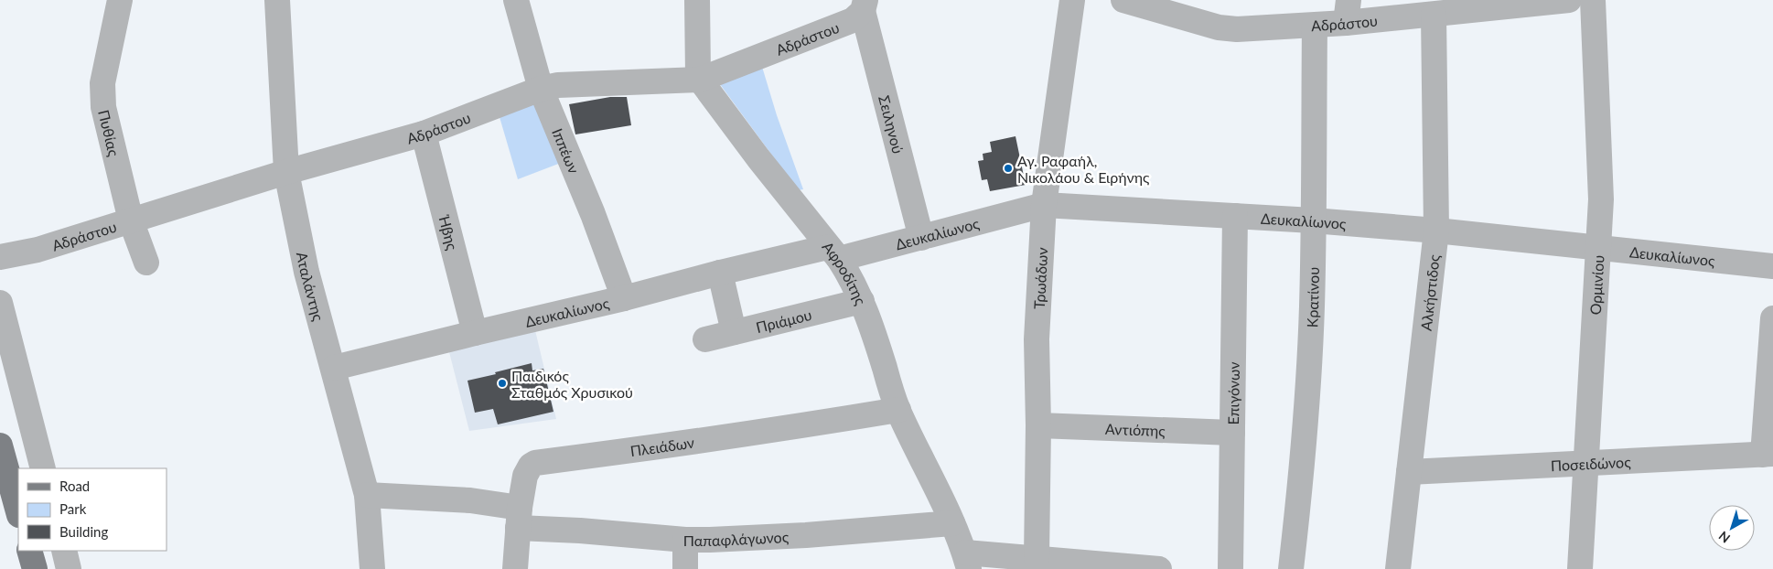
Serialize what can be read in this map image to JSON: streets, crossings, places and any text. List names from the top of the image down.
{
  "streets": {
    "street": [
      "Αδράστου",
      "Σειληνού",
      "Πυθίας",
      "Ιππέων",
      "Δευκαλίωνος",
      "Ήβης",
      "Αφροδίτης",
      "Τρωάδων",
      "Ορμινίου",
      "Αταλάντης",
      "Αλκήστιδος",
      "Κρατίνου",
      "Πριάμου",
      "Επιγόνων",
      "Αντιόπης",
      "Πλειάδων",
      "Ποσειδώνος",
      "Παπαφλάγωνος"
    ]
  },
  "crossings": [
    ["Αδράστου", "Σειληνού"],
    ["Αδράστου", "Πυθίας"],
    ["Αδράστου", "Ιππέων"],
    ["Αδράστου", "Ήβης"],
    ["Αδράστου", "Αφροδίτης"],
    ["Αδράστου", "Αταλάντης"],
    ["Αδράστου", "Αλκήστιδος"],
    ["Αδράστου", "Κρατίνου"],
    ["Σειληνού", "Δευκαλίωνος"],
    ["Ιππέων", "Δευκαλίωνος"],
    ["Δευκαλίωνος", "Ήβης"],
    ["Δευκαλίωνος", "Αφροδίτης"],
    ["Δευκαλίωνος", "Τρωάδων"],
    ["Δευκαλίωνος", "Ορμινίου"],
    ["Δευκαλίωνος", "Αταλάντης"],
    ["Δευκαλίωνος", "Αλκήστιδος"],
    ["Δευκαλίωνος", "Κρατίνου"],
    ["Δευκαλίωνος", "Επιγόνων"],
    ["Αφροδίτης", "Πριάμου"],
    ["Αφροδίτης", "Πλειάδων"],
    ["Αφροδίτης", "Παπαφλάγωνος"],
    ["Τρωάδων", "Αντιόπης"],
    ["Ορμινίου", "Ποσειδώνος"],
    ["Αταλάντης", "Παπαφλάγωνος"],
    ["Αλκήστιδος", "Ποσειδώνος"],
    ["Επιγόνων", "Αντιόπης"],
    ["Πλειάδων", "Παπαφλάγωνος"]
  ],
  "places": ["Αγ. Ραφαήλ, Νικολάου & Ειρήνης", "Παιδικός Σταθμός Χρυσικού"],
  "legend": ["Road", "Park", "Building"],
  "north": "bottom left"
}
